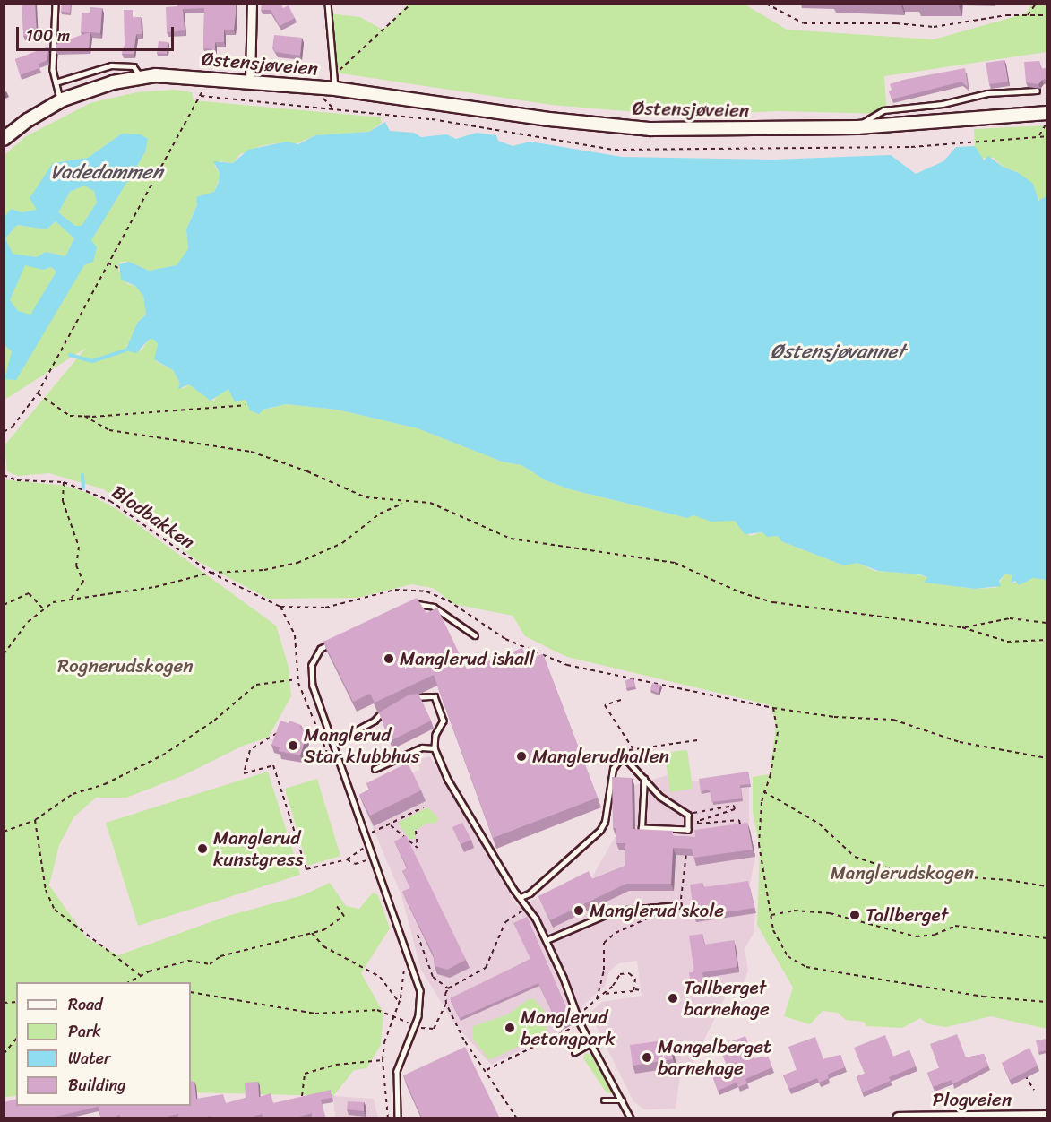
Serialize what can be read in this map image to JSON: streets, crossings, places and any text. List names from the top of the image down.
{
  "streets": {
    "main road": ["Østensjøveien"],
    "street": ["Plogveien"],
    "path": ["Blodbakken"]
  },
  "water": ["Vadedammen", "Østensjøvannet"],
  "parks": ["Rognerudskogen", "Manglerudskogen"],
  "places": [
    "Manglerud ishall",
    "Manglerud Star klubbhus",
    "Manglerudhallen",
    "Manglerud kunstgress",
    "Manglerud skole",
    "Tallberget",
    "Tallberget barnehage",
    "Manglerud betongpark",
    "Mangelberget barnehage"
  ],
  "legend": [
    "Road",
    "Park",
    "Water",
    "Building"
  ],
  "scale_bar": "100 m"
}
